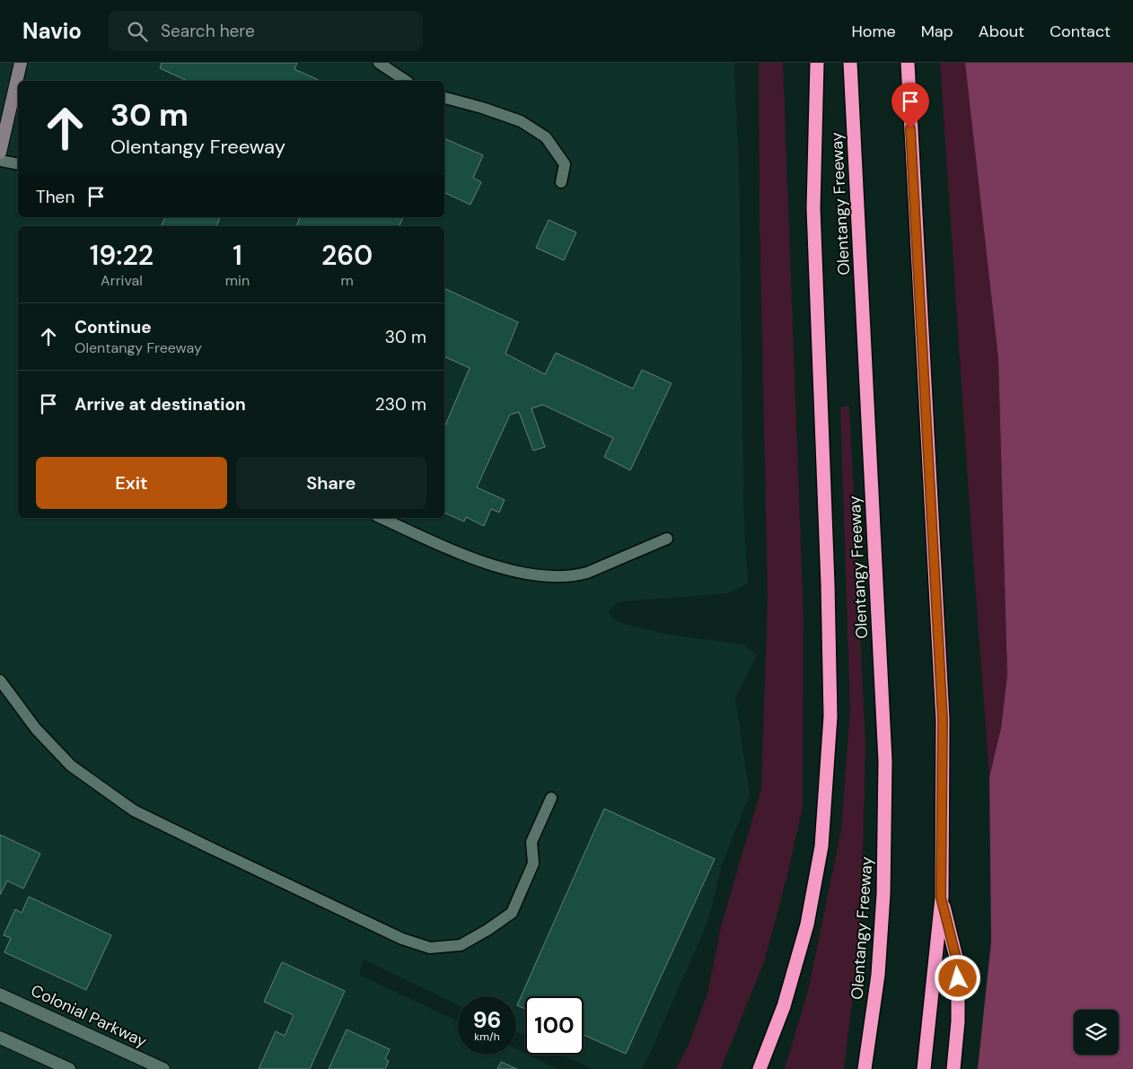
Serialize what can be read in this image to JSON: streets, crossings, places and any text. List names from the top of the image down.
{
  "streets": {
    "highway": ["Olentangy Freeway"],
    "street": ["Colonial Parkway"]
  },
  "page": {
    "header": "Navio",
    "search": "Search here",
    "nav": [
      "Home",
      "Map",
      "About",
      "Contact"
    ],
    "turn": ["30 m", "Olentangy Freeway"],
    "then": "Then",
    "eta": [
      "19:22",
      "Arrival",
      "1",
      "min",
      "260",
      "m"
    ],
    "list": [
      {
        "name": "Continue",
        "note": "Olentangy Freeway",
        "value": "30 m"
      },
      {
        "name": "Arrive at destination",
        "value": "230 m"
      }
    ],
    "buttons": ["Exit", "Share"],
    "speed": "96 km/h",
    "limit": "100"
  }
}
